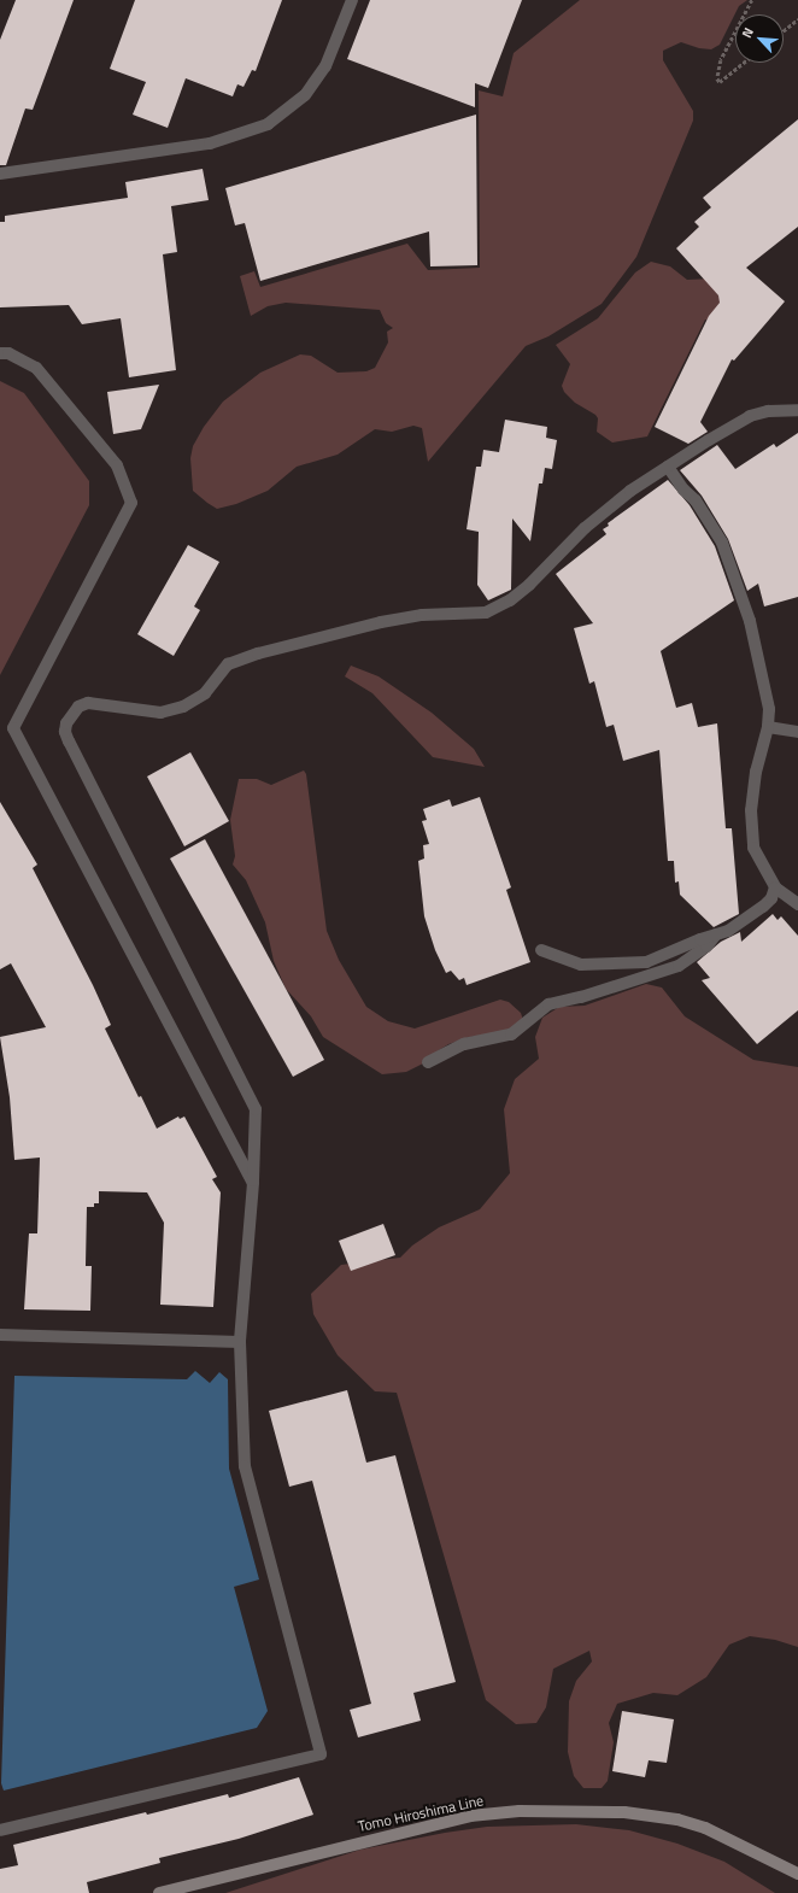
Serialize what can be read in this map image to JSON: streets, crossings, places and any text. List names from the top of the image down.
{
  "streets": {
    "main road": ["Tomo Hiroshima Line"]
  },
  "north": "top left"
}
